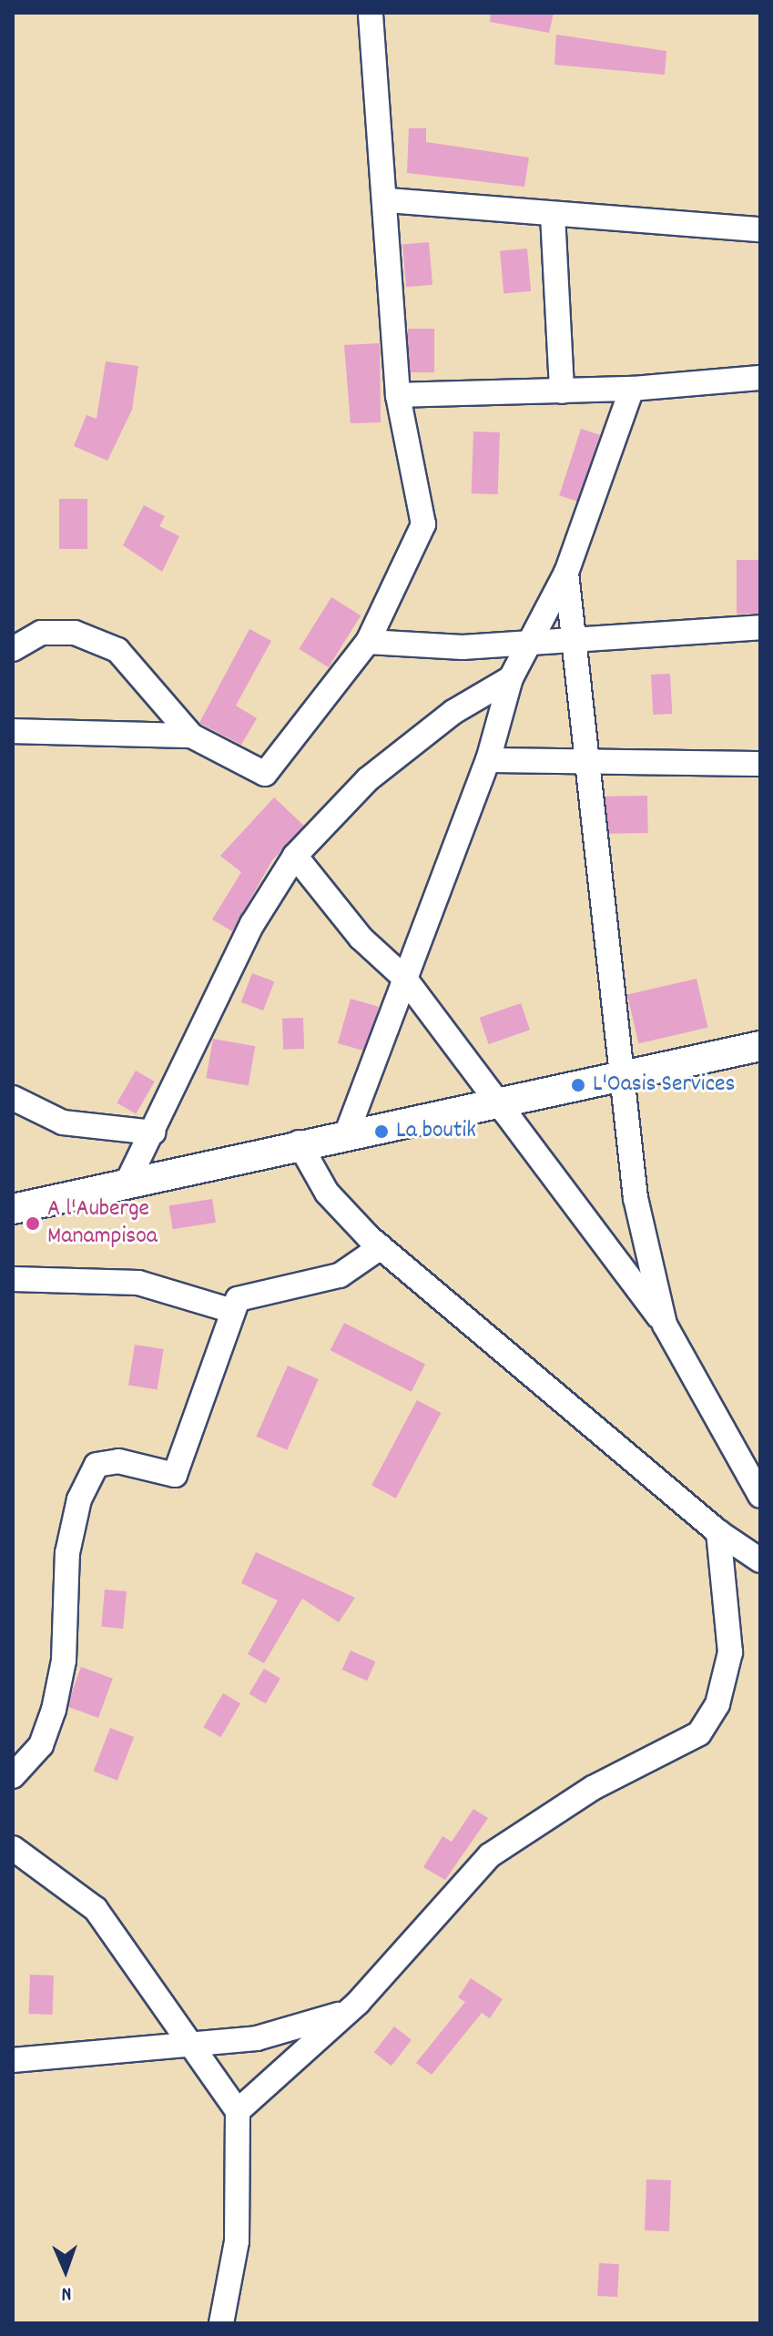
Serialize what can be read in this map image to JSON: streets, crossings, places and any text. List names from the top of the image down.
{
  "places": ["L'Oasis Services", "La boutik", "A l'Auberge Manampisoa"],
  "north": "bottom"
}
